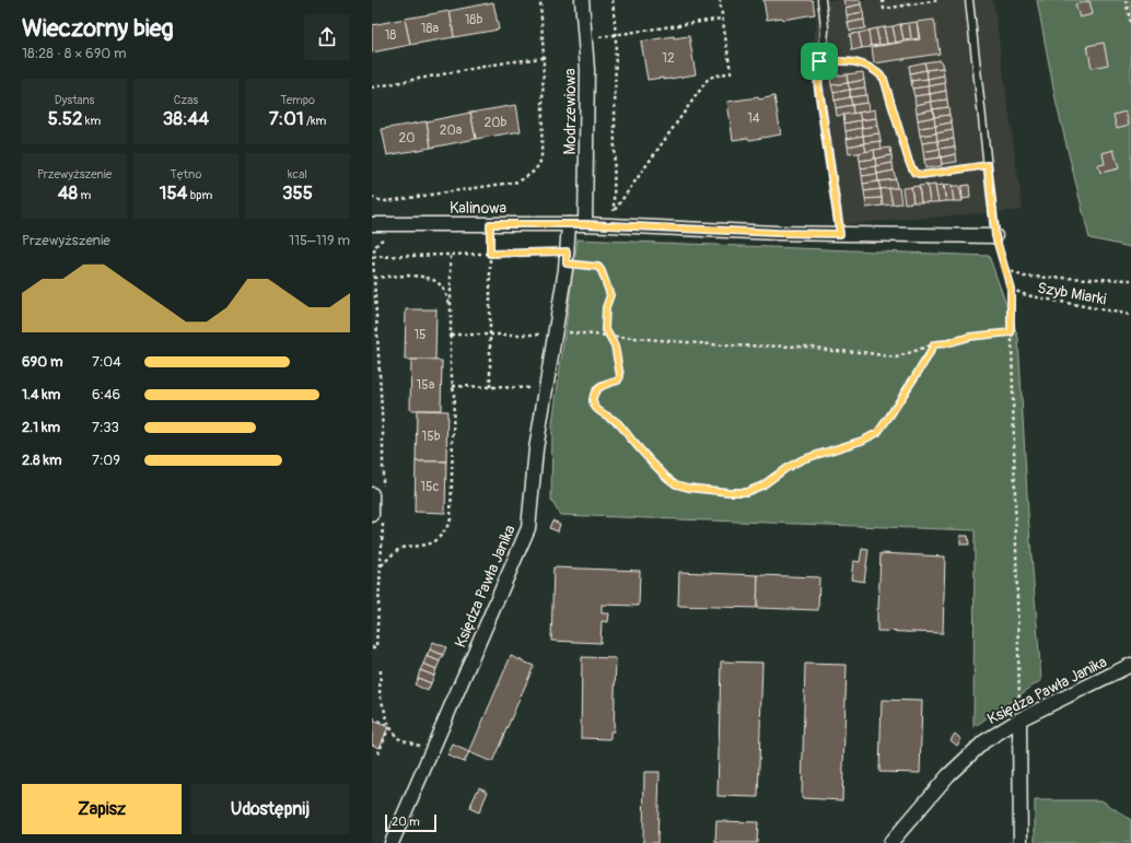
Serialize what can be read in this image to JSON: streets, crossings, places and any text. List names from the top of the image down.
{
  "streets": {
    "street": ["Modrzewiowa", "Kalinowa", "Księdza Pawła Janika"],
    "path": ["Szyb Miarki"]
  },
  "crossings": [
    ["Modrzewiowa", "Kalinowa"],
    ["Kalinowa", "Księdza Pawła Janika"]
  ],
  "house_numbers": [
    "18b",
    "18a",
    "18",
    "12",
    "14",
    "20b",
    "20a",
    "20",
    "15",
    "15a",
    "15b",
    "15c"
  ],
  "scale_bar": "20 m",
  "page": {
    "heading": ["Wieczorny bieg", "18:28 · 8 × 690 m"],
    "stats": [
      ["Dystans", "5.52 km"],
      ["Czas", "38:44"],
      ["Tempo", "7:01 /km"],
      ["Przewyższenie", "48 m"],
      ["Tętno", "154 bpm"],
      ["kcal", "355"]
    ],
    "chart": ["Przewyższenie", "115–119 m"],
    "list": [
      {
        "name": "690 m",
        "note": "7:04"
      },
      {
        "name": "1.4 km",
        "note": "6:46"
      },
      {
        "name": "2.1 km",
        "note": "7:33"
      },
      {
        "name": "2.8 km",
        "note": "7:09"
      }
    ],
    "buttons": ["Zapisz", "Udostępnij"],
    "scale": "20 m"
  }
}
